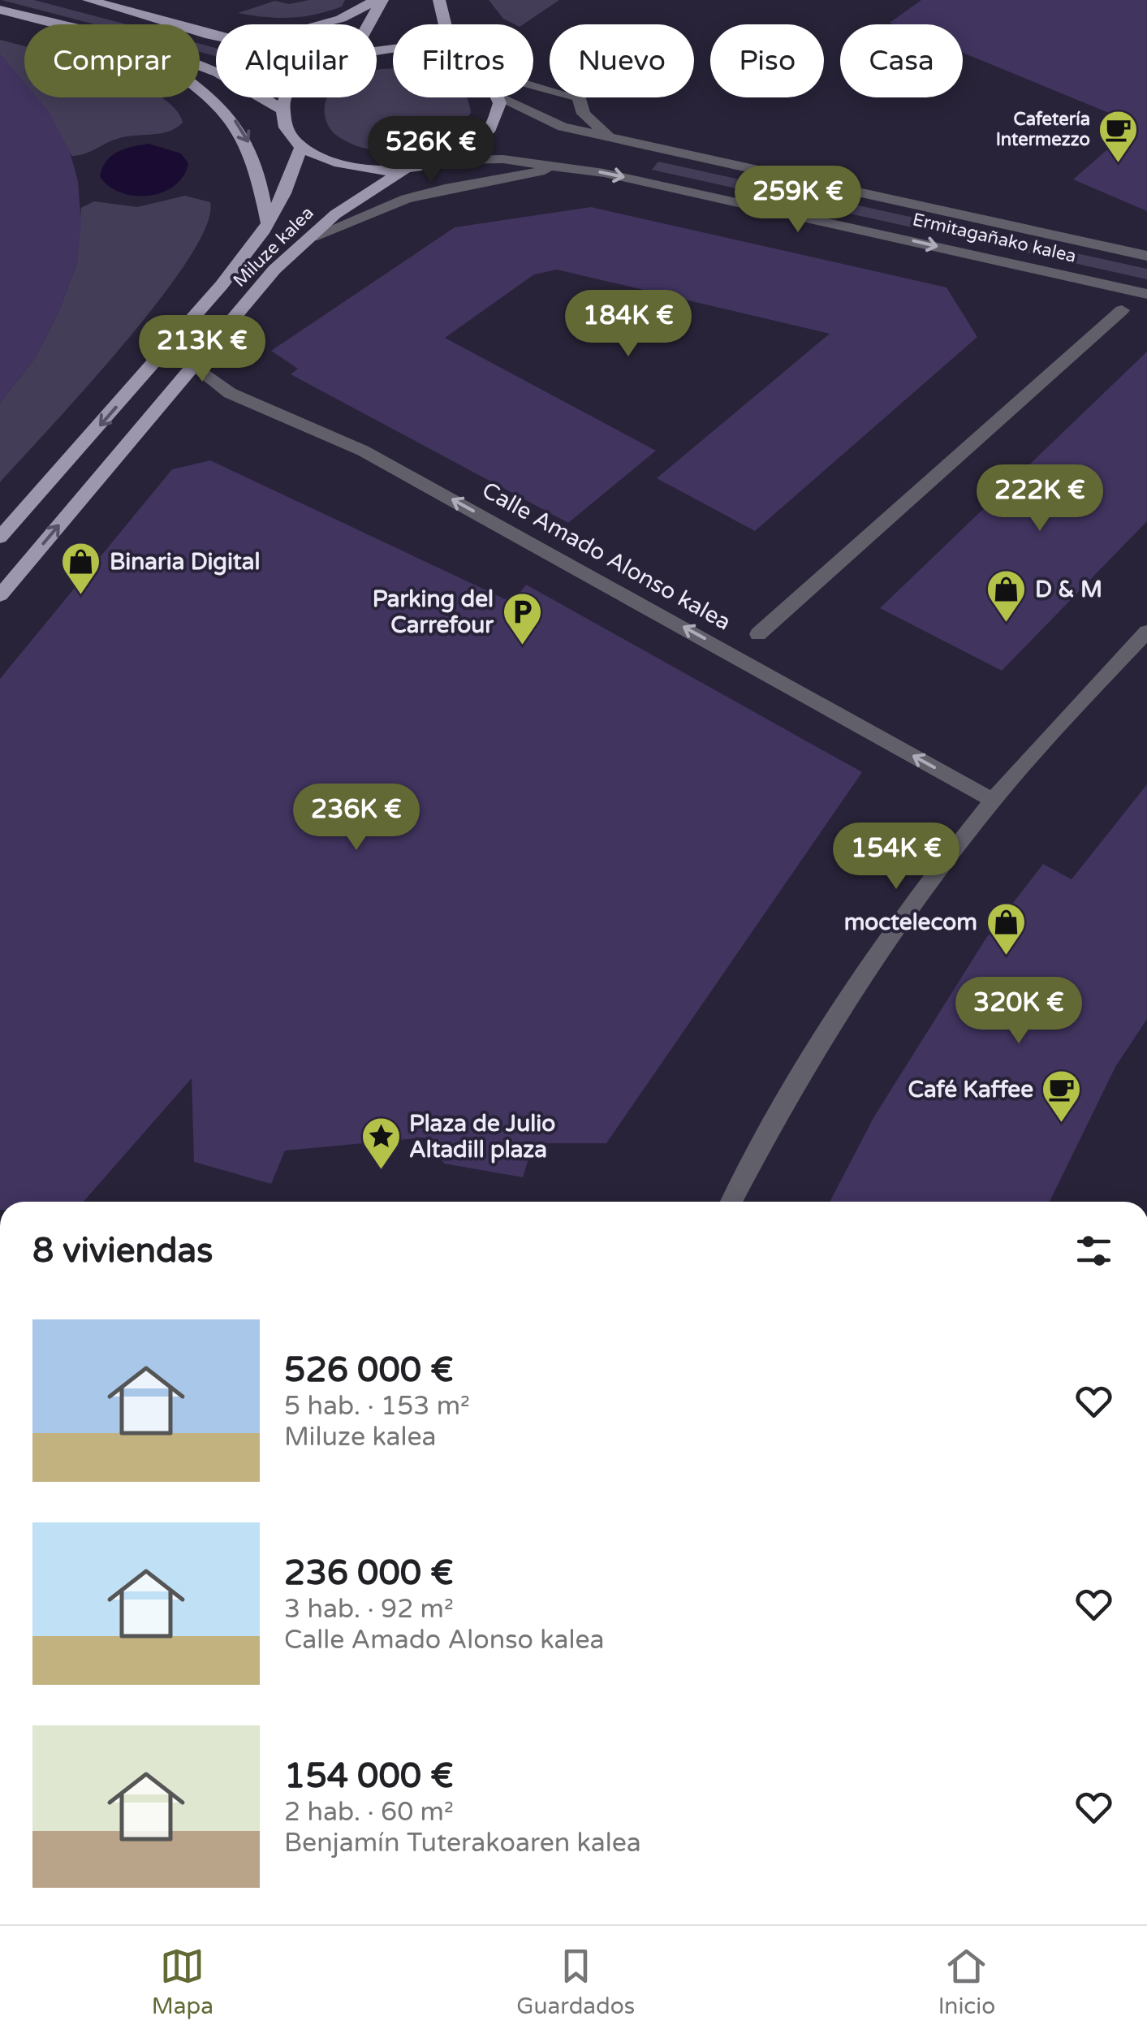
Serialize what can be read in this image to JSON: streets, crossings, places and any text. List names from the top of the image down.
{
  "streets": {
    "main road": ["Miluze kalea"],
    "street": ["Ermitagañako kalea", "Calle Amado Alonso kalea"]
  },
  "crossings": [
    ["Miluze kalea", "Calle Amado Alonso kalea"]
  ],
  "one_way": ["Calle Amado Alonso kalea"],
  "places": {
    "cafe": ["Cafetería Intermezzo", "Café Kaffee"],
    "shop": ["Binaria Digital", "D & M", "moctelecom"],
    "parking": ["Parking del Carrefour"],
    "place": ["Plaza de Julio Altadill plaza"]
  },
  "page": {
    "chip": [
      "Comprar",
      "Alquilar",
      "Filtros",
      "Nuevo",
      "Piso",
      "Casa"
    ],
    "price": [
      "526K €",
      "259K €",
      "184K €",
      "213K €",
      "222K €",
      "236K €",
      "154K €",
      "320K €"
    ],
    "heading": "8 viviendas",
    "list": [
      {
        "name": "526 000 €",
        "note": "5 hab. · 153 m² · Miluze kalea"
      },
      {
        "name": "236 000 €",
        "note": "3 hab. · 92 m² · Calle Amado Alonso kalea"
      },
      {
        "name": "154 000 €",
        "note": "2 hab. · 60 m² · Benjamín Tuterakoaren kalea"
      }
    ],
    "tabs": ["Mapa", "Guardados", "Inicio"]
  }
}
